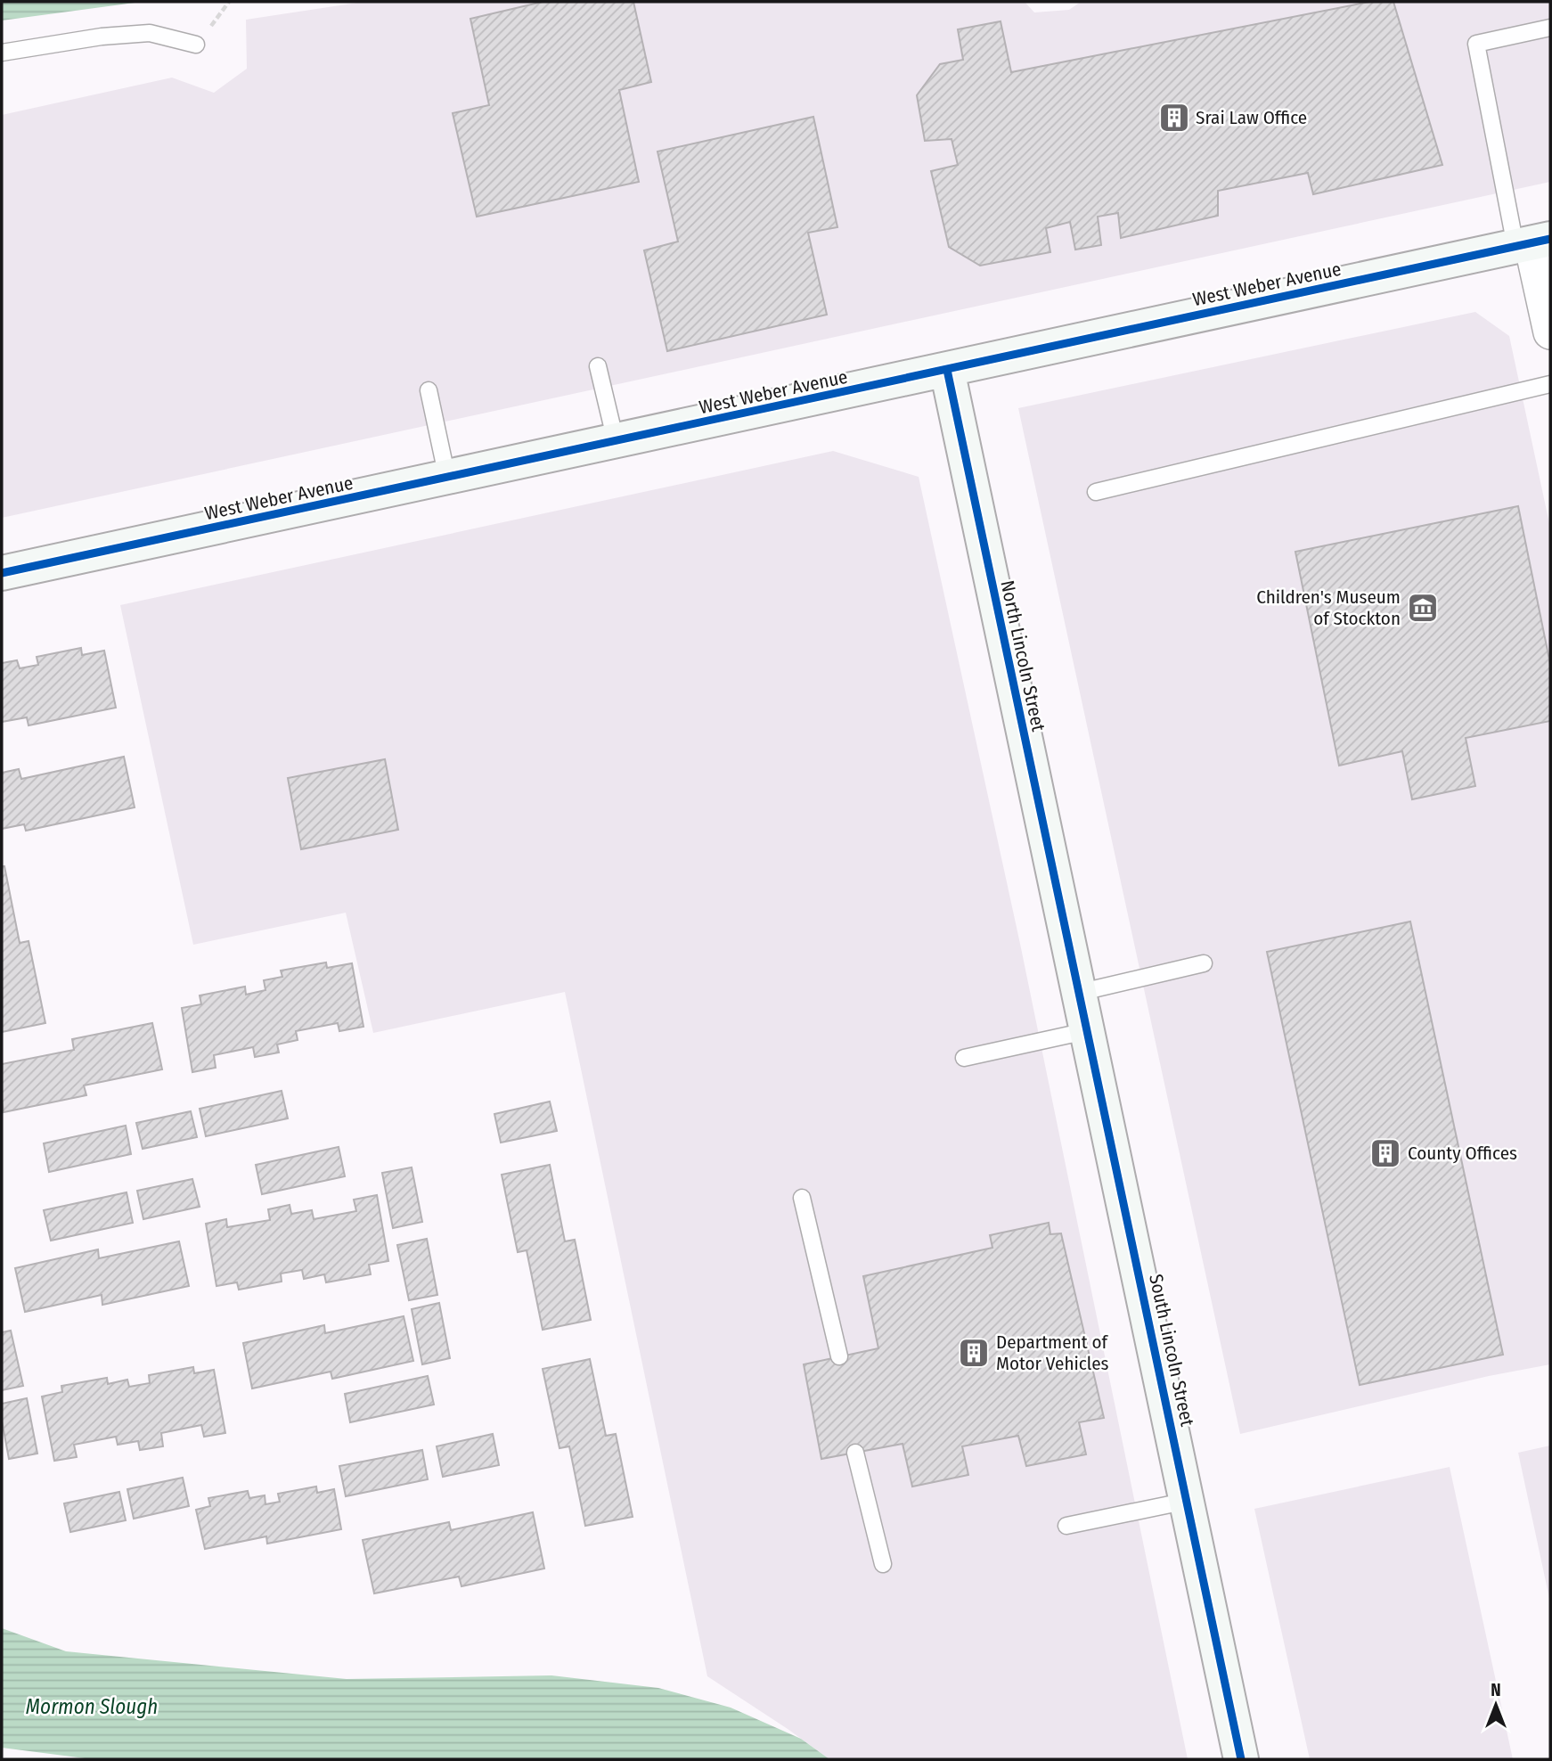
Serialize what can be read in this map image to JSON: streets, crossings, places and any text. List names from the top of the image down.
{
  "streets": {
    "street": ["West Weber Avenue", "North Lincoln Street", "South Lincoln Street"]
  },
  "crossings": [
    ["West Weber Avenue", "North Lincoln Street"],
    ["North Lincoln Street", "South Lincoln Street"]
  ],
  "water": ["Mormon Slough"],
  "places": {
    "building": ["Srai Law Office", "County Offices", "Department of Motor Vehicles"],
    "museum": ["Children's Museum of Stockton"]
  },
  "north": "top"
}
